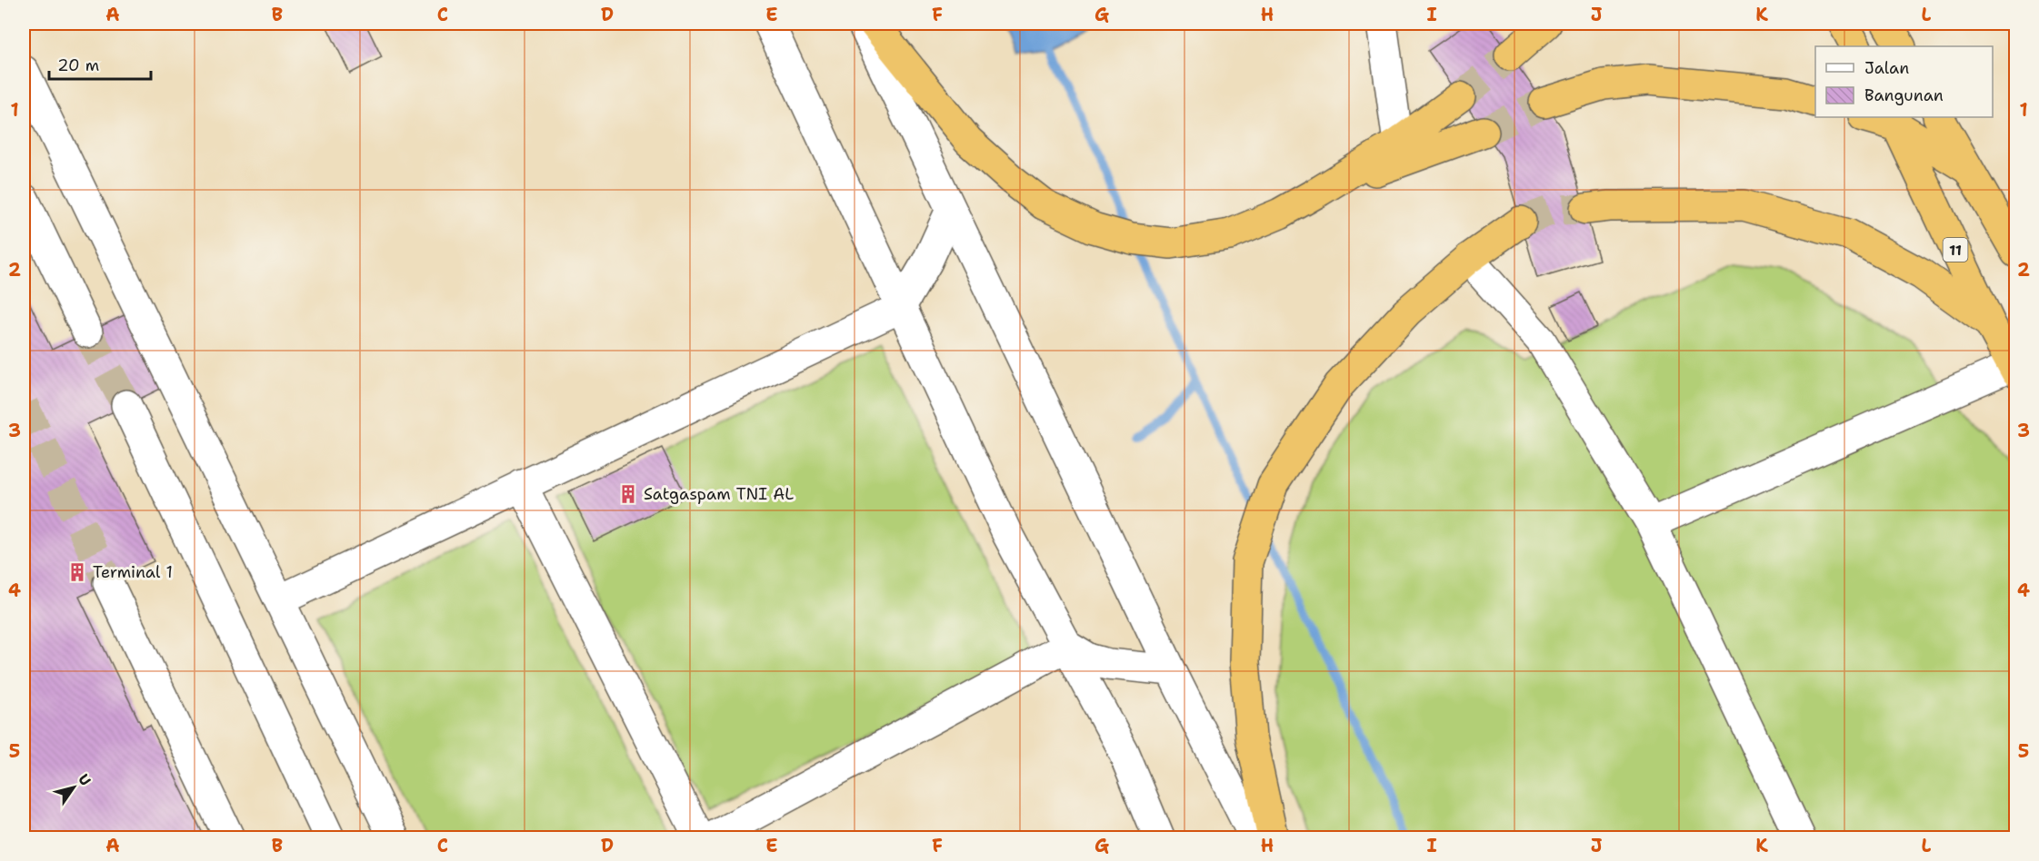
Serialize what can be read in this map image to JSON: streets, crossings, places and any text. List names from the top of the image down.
{
  "streets": {
    "highway": ["11"]
  },
  "places": {
    "building": ["Satgaspam TNI AL", "Terminal 1"]
  },
  "legend": ["Jalan", "Bangunan"],
  "scale_bar": "20 m",
  "north": "top right",
  "grid": {
    "columns": [
      "A",
      "B",
      "C",
      "D",
      "E",
      "F",
      "G",
      "H",
      "I",
      "J",
      "K",
      "L"
    ],
    "rows": [
      "1",
      "2",
      "3",
      "4",
      "5"
    ]
  }
}
